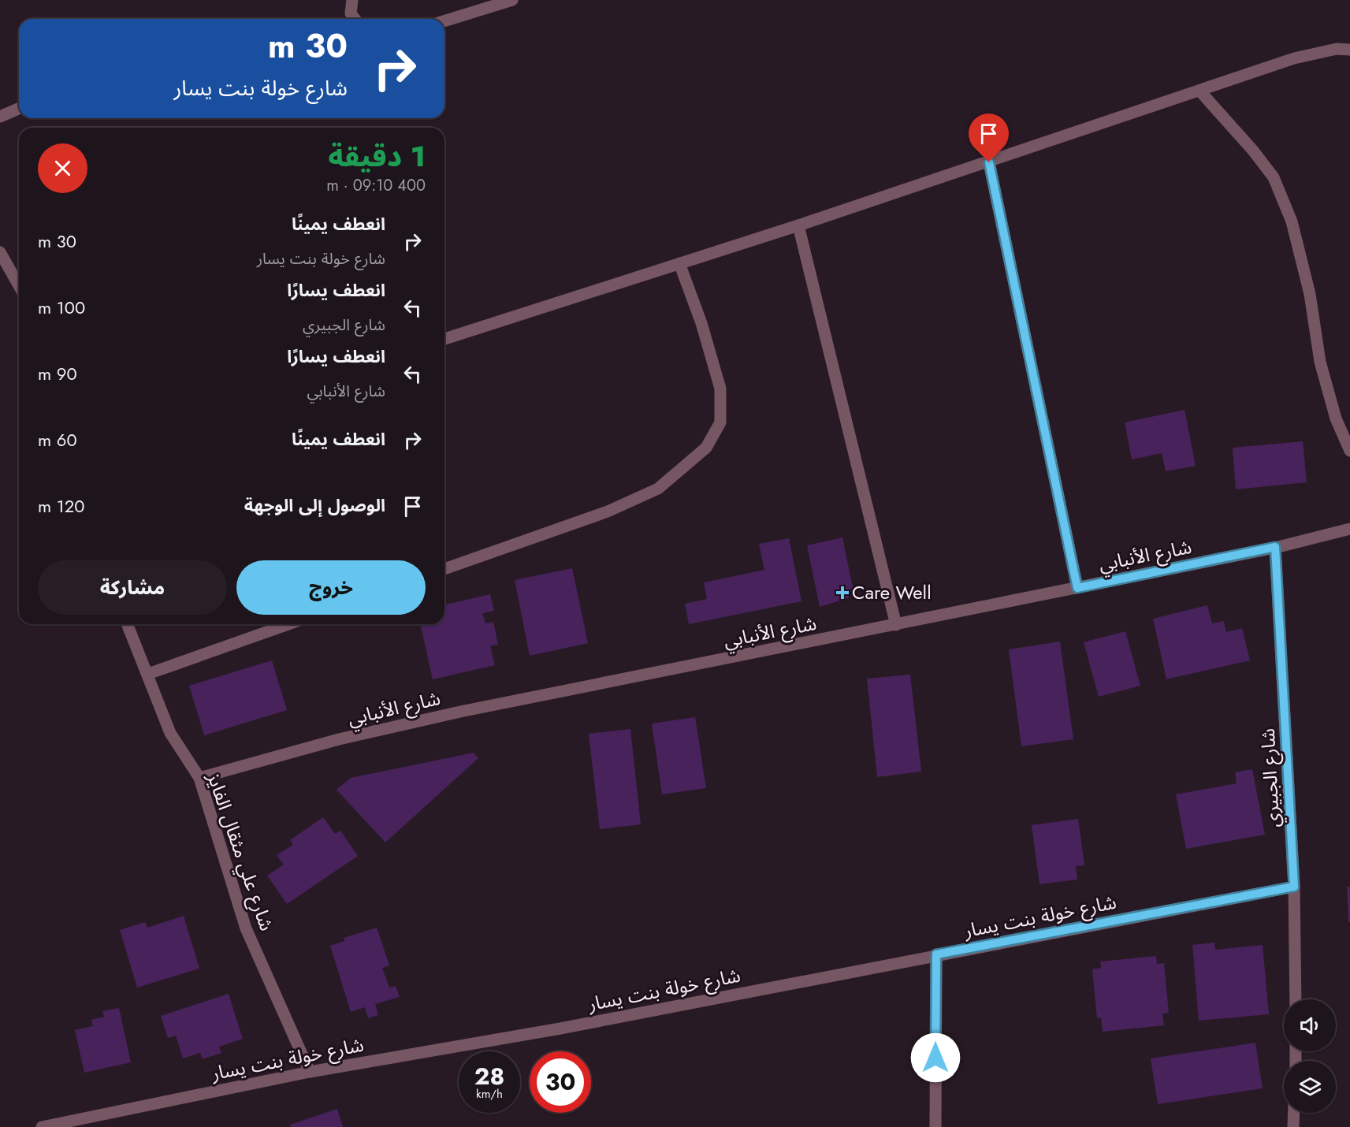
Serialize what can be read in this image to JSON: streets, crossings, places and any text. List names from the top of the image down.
{
  "streets": {
    "street": [
      "شارع الأنبابي",
      "شارع الجبيري",
      "شارع علي مثقال الفايز",
      "شارع خولة بنت يسار"
    ]
  },
  "crossings": [
    ["شارع الأنبابي", "شارع الجبيري"],
    ["شارع الأنبابي", "شارع علي مثقال الفايز"],
    ["شارع الجبيري", "شارع خولة بنت يسار"],
    ["شارع علي مثقال الفايز", "شارع خولة بنت يسار"]
  ],
  "places": {
    "health": ["Care Well"]
  },
  "page": {
    "turn": ["30 m", "شارع خولة بنت يسار"],
    "heading": ["1 دقيقة", "400 m · 09:10"],
    "list": [
      {
        "name": "انعطف يمينًا",
        "note": "شارع خولة بنت يسار",
        "value": "30 m"
      },
      {
        "name": "انعطف يسارًا",
        "note": "شارع الجبيري",
        "value": "100 m"
      },
      {
        "name": "انعطف يسارًا",
        "note": "شارع الأنبابي",
        "value": "90 m"
      },
      {
        "name": "انعطف يمينًا",
        "value": "60 m"
      },
      {
        "name": "الوصول إلى الوجهة",
        "value": "120 m"
      }
    ],
    "buttons": ["خروج", "مشاركة"],
    "speed": "28 km/h",
    "limit": "30"
  }
}
